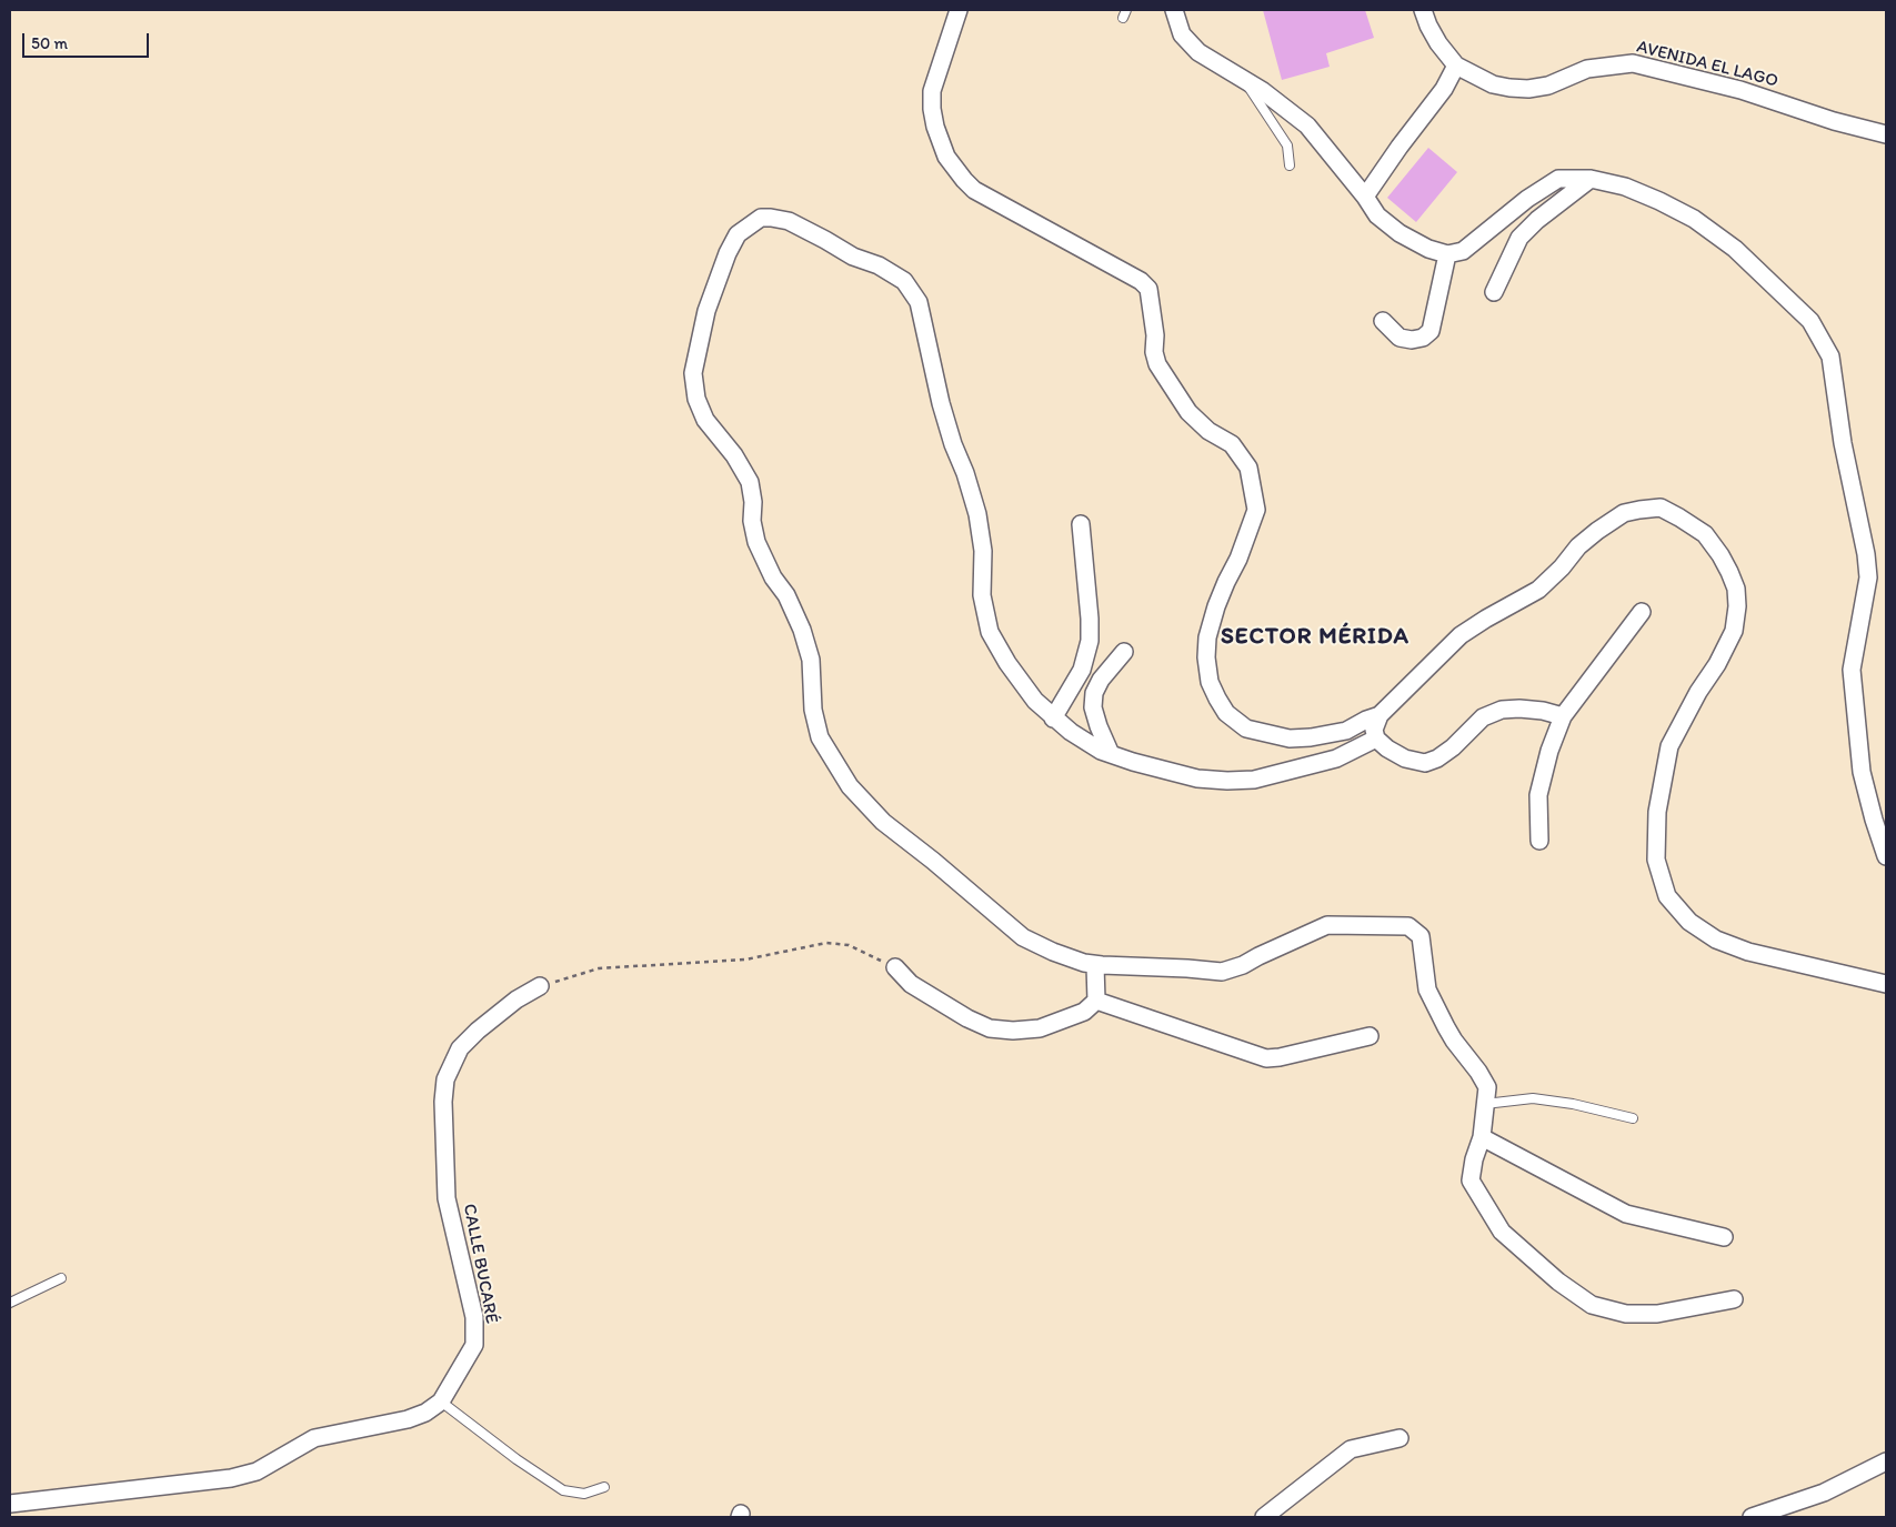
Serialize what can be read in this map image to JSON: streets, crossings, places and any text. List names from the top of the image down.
{
  "streets": {
    "street": ["AVENIDA EL LAGO", "CALLE BUCARÉ"]
  },
  "districts": ["SECTOR MÉRIDA"],
  "scale_bar": "50 m"
}
